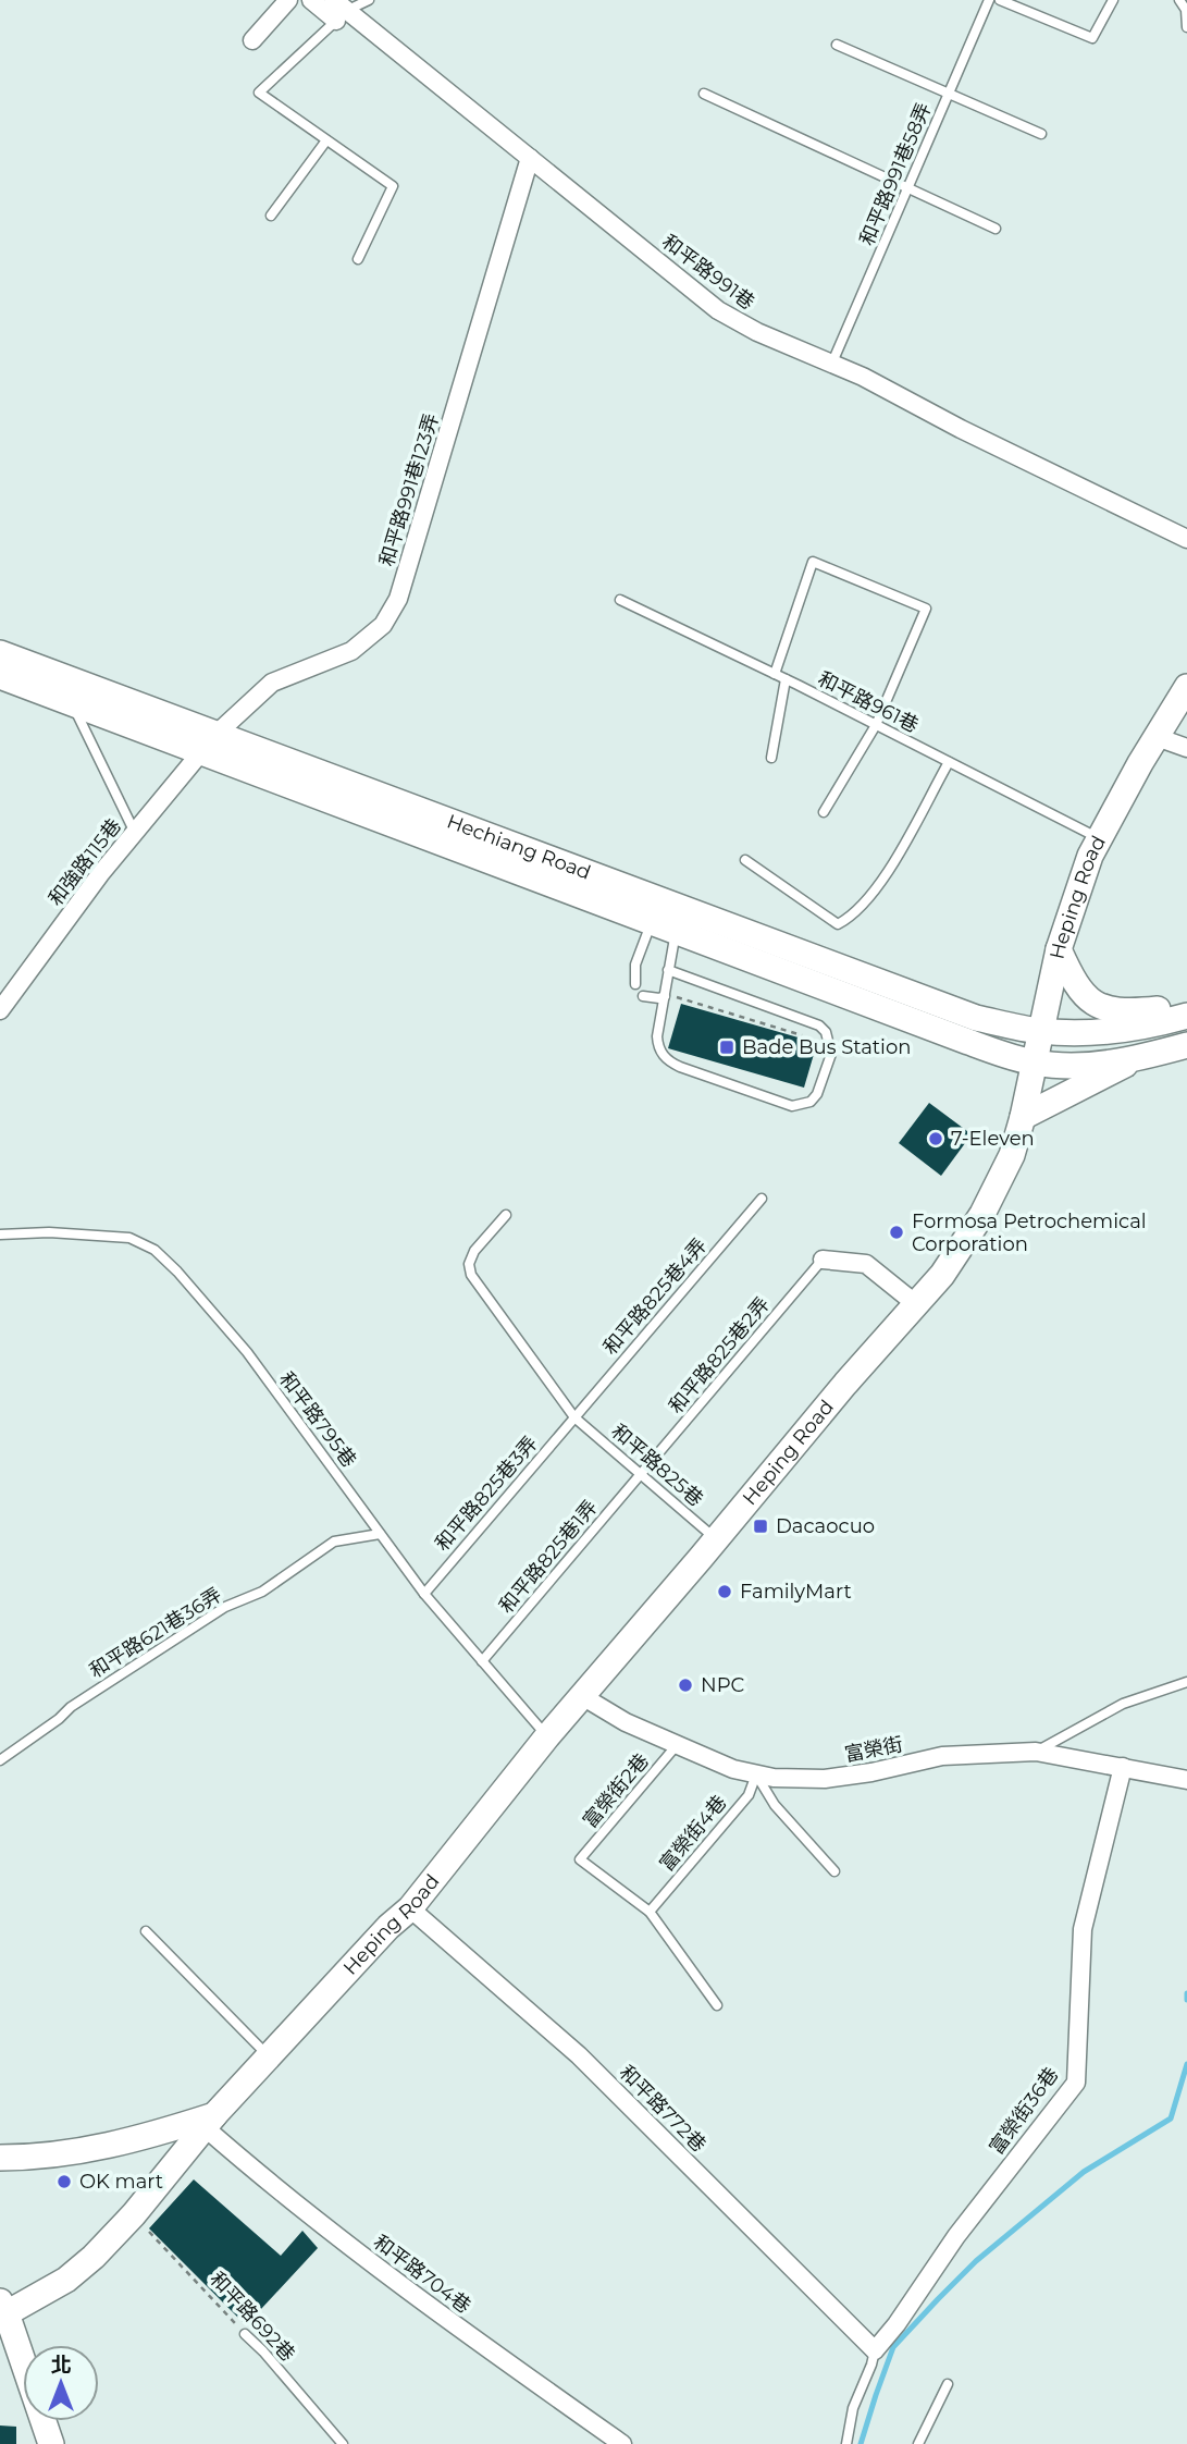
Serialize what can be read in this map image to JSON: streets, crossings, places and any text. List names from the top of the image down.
{
  "streets": {
    "street": [
      "和平路991巷",
      "和平路991巷123弄",
      "Hechiang Road",
      "和強路115巷",
      "Heping Road",
      "富榮街",
      "和平路772巷",
      "富榮街36巷",
      "和平路704巷"
    ],
    "lane": [
      "和平路991巷58弄",
      "和平路961巷",
      "和平路825巷4弄",
      "和平路825巷2弄",
      "和平路795巷",
      "和平路825巷",
      "和平路825巷3弄",
      "和平路825巷1弄",
      "和平路621巷36弄",
      "富榮街2巷",
      "富榮街4巷",
      "和平路692巷"
    ]
  },
  "crossings": [
    ["和平路991巷58弄", "和平路991巷"],
    ["和平路991巷", "和平路991巷123弄"],
    ["和平路991巷123弄", "Hechiang Road"],
    ["和平路991巷123弄", "和強路115巷"],
    ["和平路961巷", "Heping Road"],
    ["Hechiang Road", "和強路115巷"],
    ["Hechiang Road", "Heping Road"],
    ["Heping Road", "和平路795巷"],
    ["Heping Road", "和平路825巷"],
    ["Heping Road", "富榮街"],
    ["Heping Road", "和平路772巷"],
    ["Heping Road", "和平路704巷"],
    ["Heping Road", "和平路692巷"],
    ["和平路825巷4弄", "和平路825巷"],
    ["和平路825巷4弄", "和平路825巷3弄"],
    ["和平路825巷2弄", "和平路825巷"],
    ["和平路825巷2弄", "和平路825巷1弄"],
    ["和平路795巷", "和平路825巷3弄"],
    ["和平路795巷", "和平路825巷1弄"],
    ["和平路795巷", "和平路621巷36弄"],
    ["和平路825巷", "和平路825巷3弄"],
    ["和平路825巷", "和平路825巷1弄"],
    ["富榮街", "富榮街2巷"],
    ["富榮街", "富榮街4巷"],
    ["富榮街", "富榮街36巷"],
    ["富榮街2巷", "富榮街4巷"],
    ["和平路772巷", "富榮街36巷"]
  ],
  "places": {
    "transit": ["Bade Bus Station", "Dacaocuo"],
    "other": [
      "7-Eleven",
      "Formosa Petrochemical Corporation",
      "FamilyMart",
      "NPC",
      "OK mart"
    ]
  },
  "north": "top"
}
